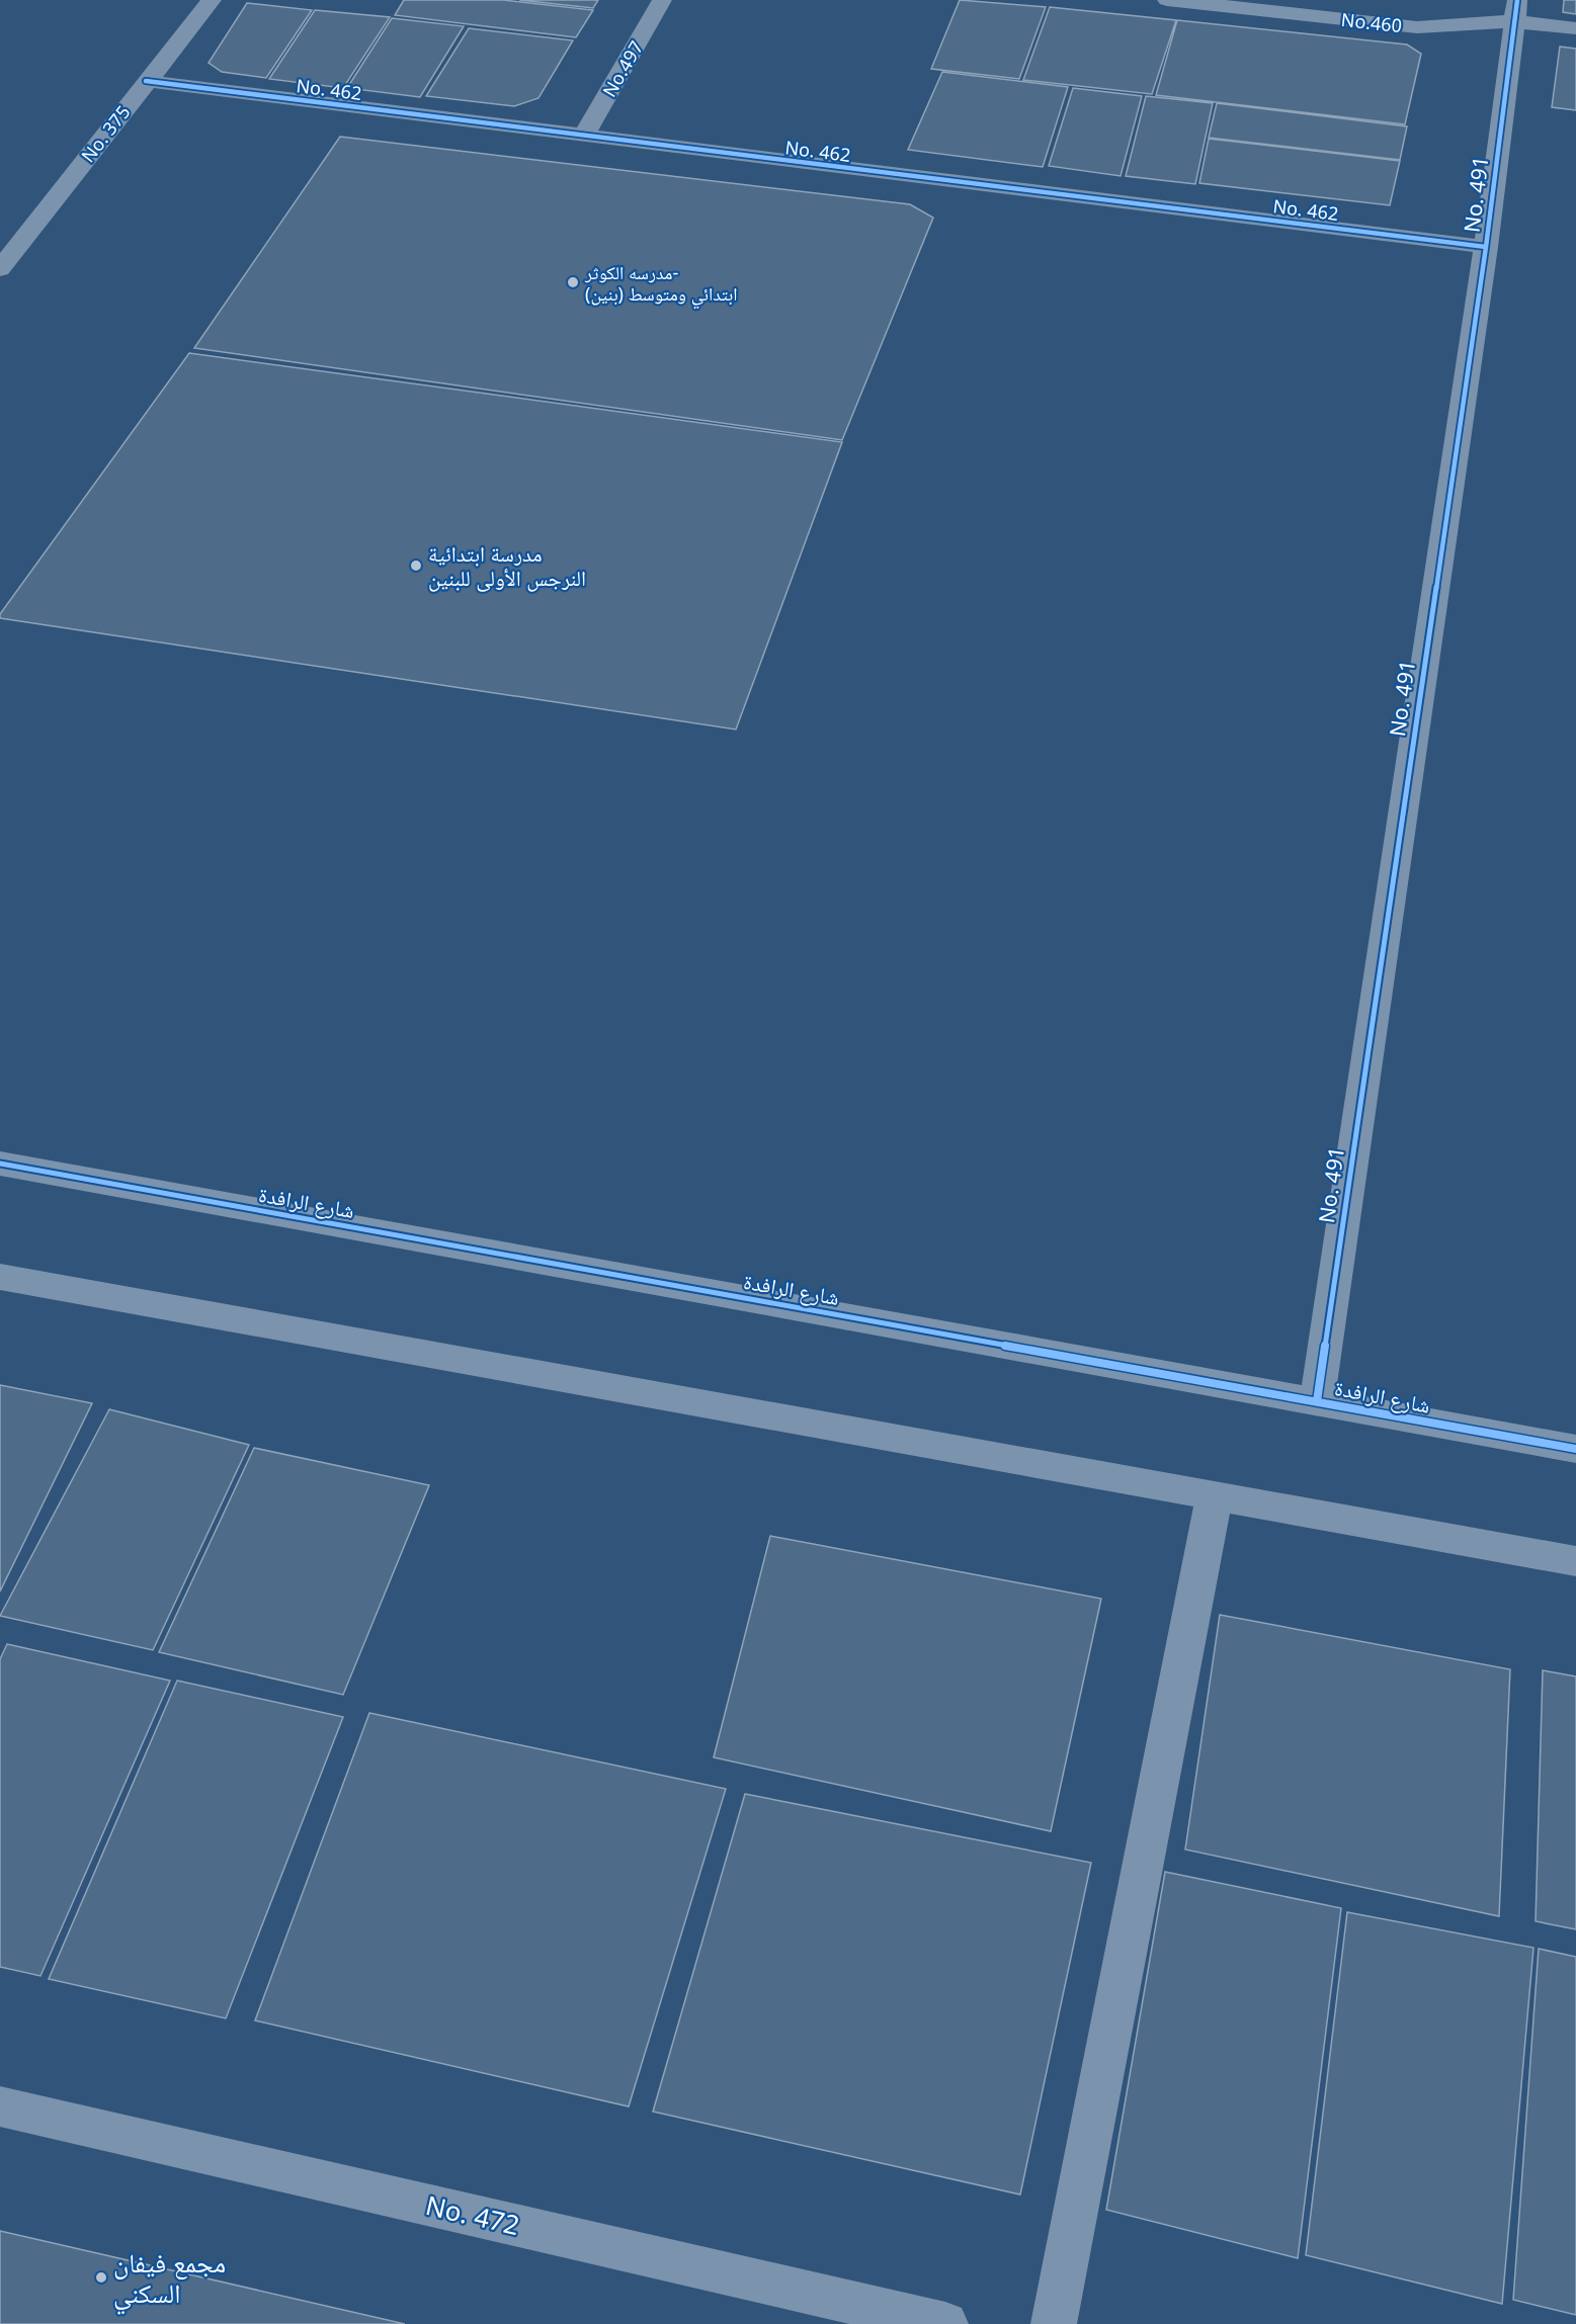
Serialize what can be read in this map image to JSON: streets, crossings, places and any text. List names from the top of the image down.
{
  "streets": {
    "street": [
      "No.460",
      "No.497",
      "No. 462",
      "No. 375",
      "No. 491",
      "شارع الرافدة",
      "No. 472"
    ]
  },
  "crossings": [
    ["No.460", "No. 491"],
    ["No.497", "No. 462"],
    ["No. 462", "No. 375"],
    ["No. 462", "No. 491"],
    ["No. 491", "شارع الرافدة"]
  ],
  "places": ["مدرسه الكوثر- ابتدائي ومتوسط (بنين)", "مدرسة ابتدائية النرجس الأولى للبنين", "مجمع فيفان السكني"]
}
